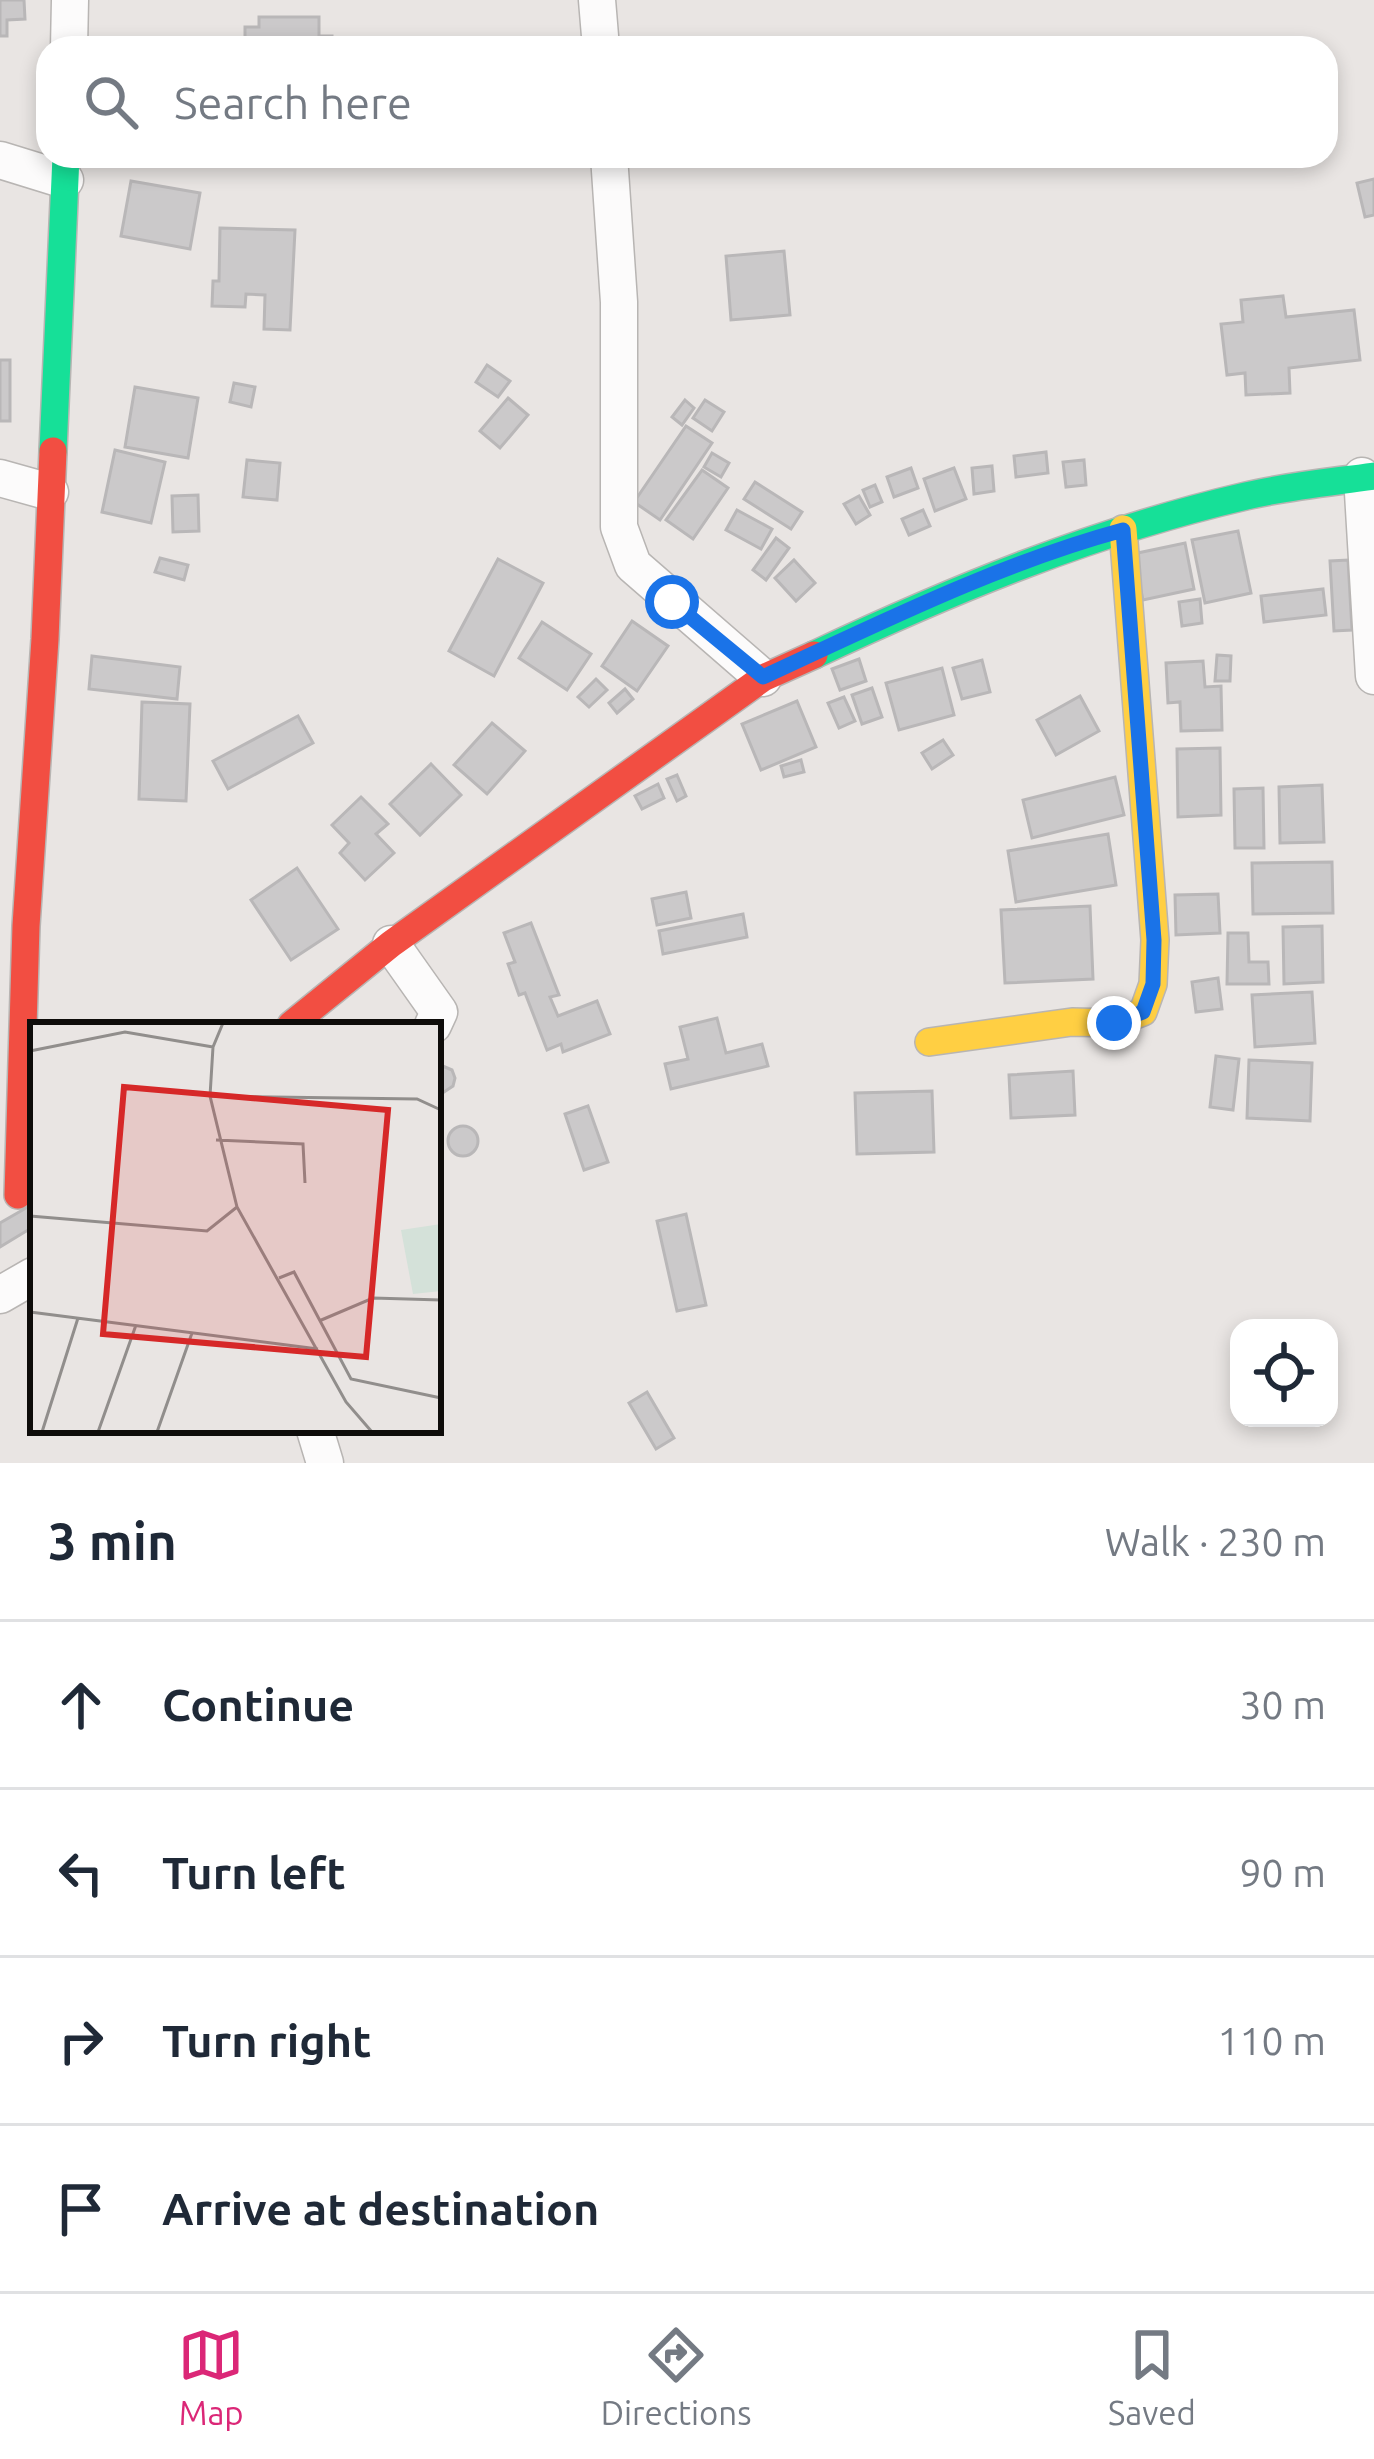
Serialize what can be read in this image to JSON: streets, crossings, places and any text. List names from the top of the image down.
{
  "page": {
    "search": "Search here",
    "heading": ["3 min", "Walk · 230 m"],
    "list": [
      ["Continue", "30 m"],
      ["Turn left", "90 m"],
      ["Turn right", "110 m"],
      "Arrive at destination"
    ],
    "nav": ["Map", "Directions", "Saved"]
  }
}
